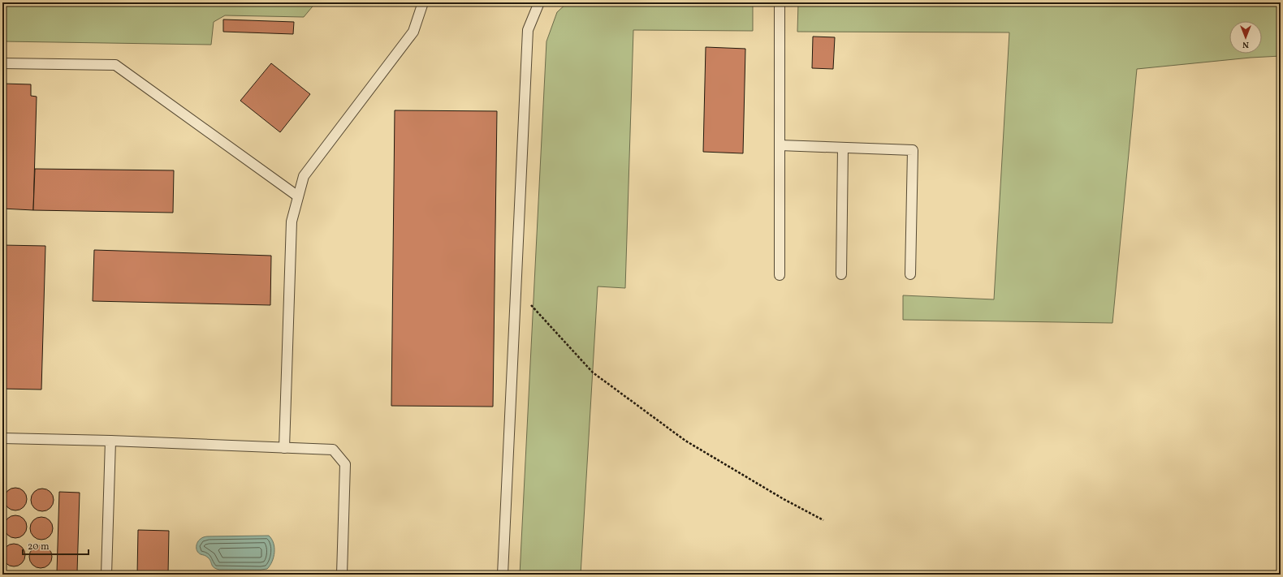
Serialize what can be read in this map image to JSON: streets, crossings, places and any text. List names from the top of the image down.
{
  "scale_bar": "20 m",
  "north": "bottom"
}
